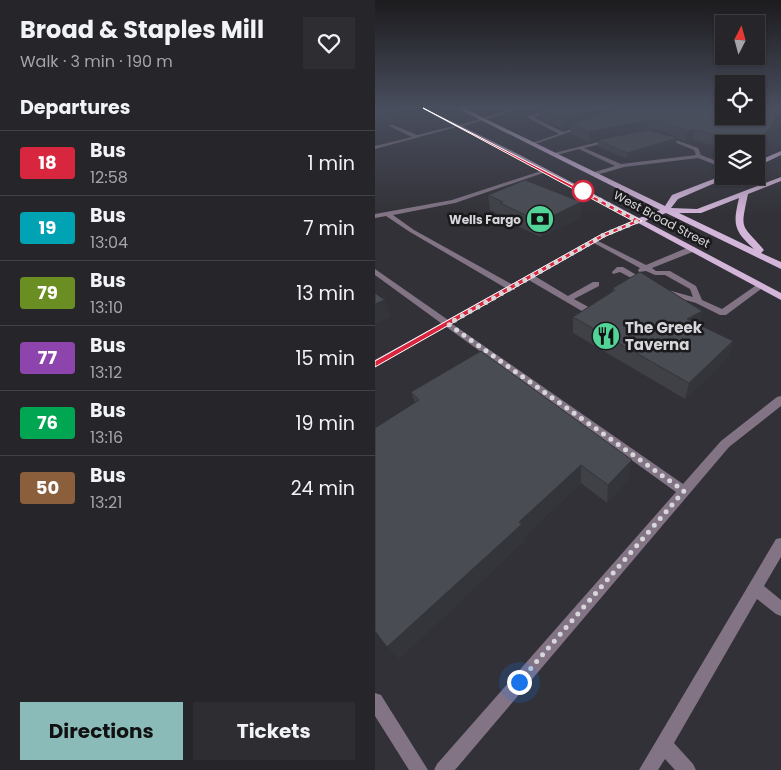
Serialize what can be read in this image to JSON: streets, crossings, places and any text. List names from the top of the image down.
{
  "streets": {
    "main road": ["West Broad Street"]
  },
  "places": {
    "bank": ["Wells Fargo"],
    "restaurant": ["The Greek Taverna"]
  },
  "lines": ["bus line 18"],
  "north": "top",
  "page": {
    "heading": [
      ["Broad & Staples Mill", "Walk · 3 min · 190 m"],
      "Departures"
    ],
    "list": [
      {
        "mark": "18",
        "name": "Bus",
        "note": "12:58",
        "value": "1 min"
      },
      {
        "mark": "19",
        "name": "Bus",
        "note": "13:04",
        "value": "7 min"
      },
      {
        "mark": "79",
        "name": "Bus",
        "note": "13:10",
        "value": "13 min"
      },
      {
        "mark": "77",
        "name": "Bus",
        "note": "13:12",
        "value": "15 min"
      },
      {
        "mark": "76",
        "name": "Bus",
        "note": "13:16",
        "value": "19 min"
      },
      {
        "mark": "50",
        "name": "Bus",
        "note": "13:21",
        "value": "24 min"
      }
    ],
    "buttons": ["Directions", "Tickets"]
  }
}
